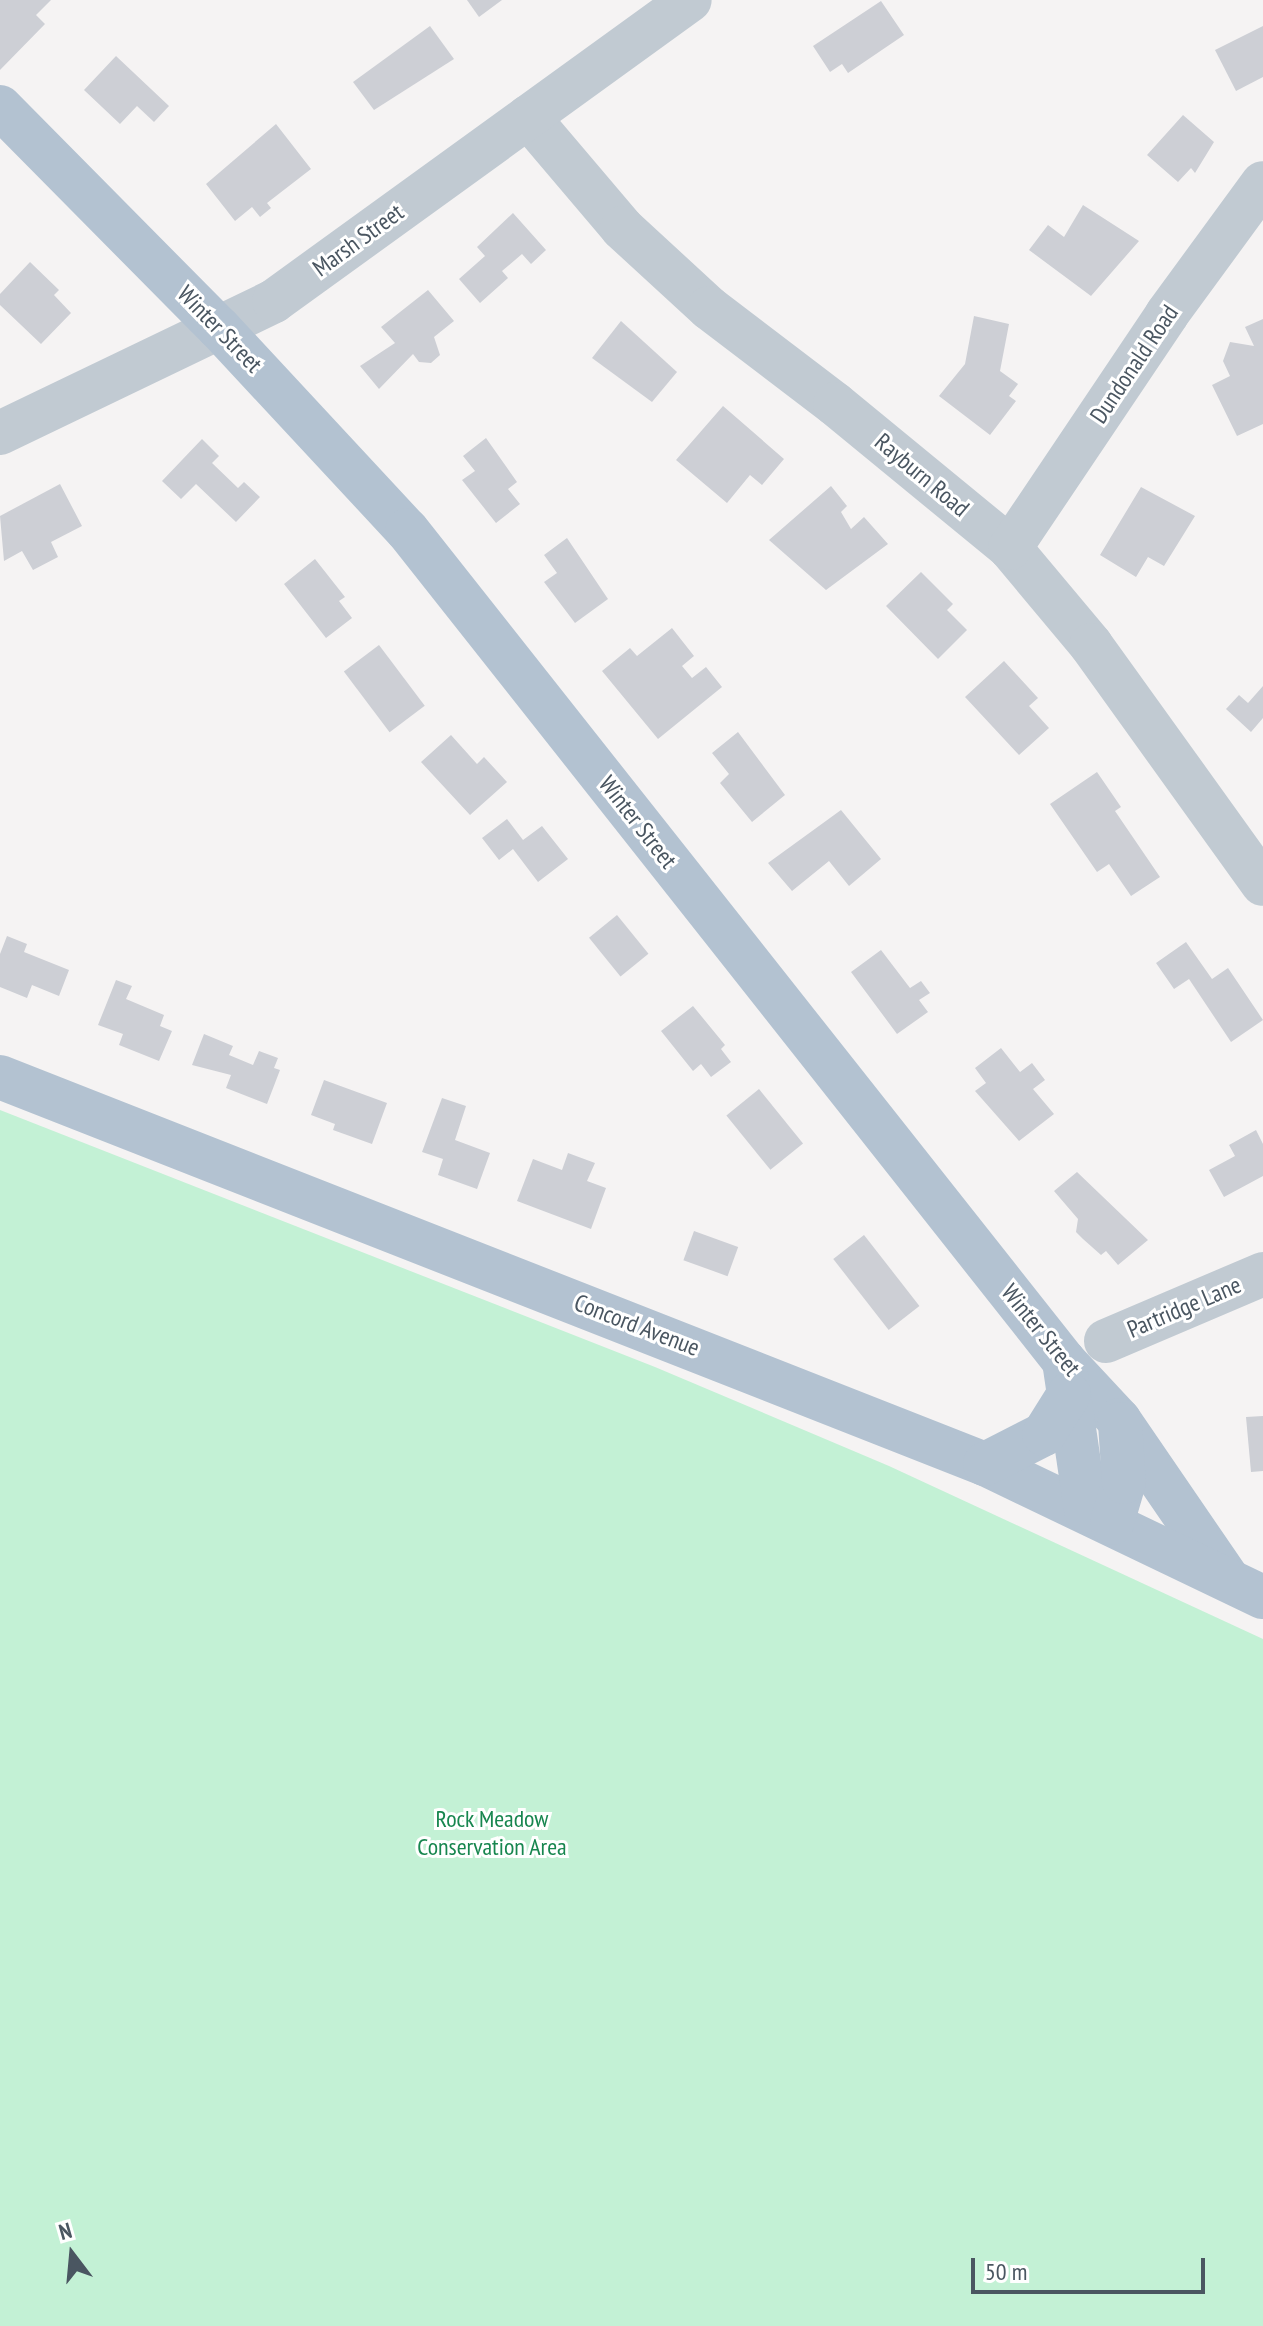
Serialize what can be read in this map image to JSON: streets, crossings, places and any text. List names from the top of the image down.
{
  "streets": {
    "main road": ["Winter Street", "Concord Avenue"],
    "street": [
      "Marsh Street",
      "Dundonald Road",
      "Rayburn Road",
      "Partridge Lane"
    ]
  },
  "crossings": [
    ["Marsh Street", "Winter Street"],
    ["Marsh Street", "Rayburn Road"],
    ["Winter Street", "Concord Avenue"],
    ["Dundonald Road", "Rayburn Road"]
  ],
  "parks": ["Rock Meadow Conservation Area"],
  "scale_bar": "50 m",
  "north": "top"
}
